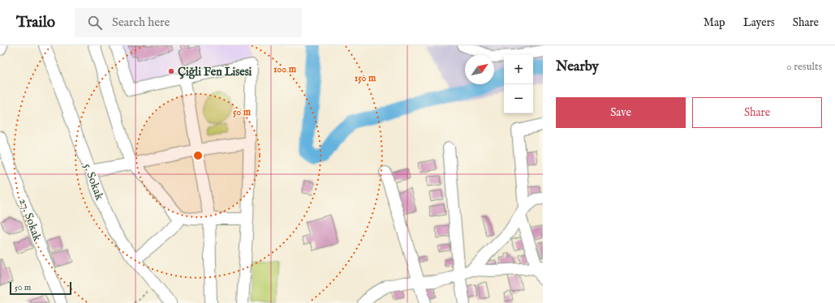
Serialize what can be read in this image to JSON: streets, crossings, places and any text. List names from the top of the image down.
{
  "streets": {
    "street": ["5. Sokak", "27. Sokak"]
  },
  "places": ["Çiğli Fen Lisesi"],
  "scale_bar": "50 m",
  "north": "top right",
  "page": {
    "header": "Trailo",
    "search": "Search here",
    "nav": ["Map", "Layers", "Share"],
    "heading": ["Nearby", "0 results"],
    "map_buttons": ["+", "−"],
    "buttons": ["Save", "Share"],
    "scale": "50 m"
  },
  "rings": ["100 m", "150 m", "50 m"]
}
